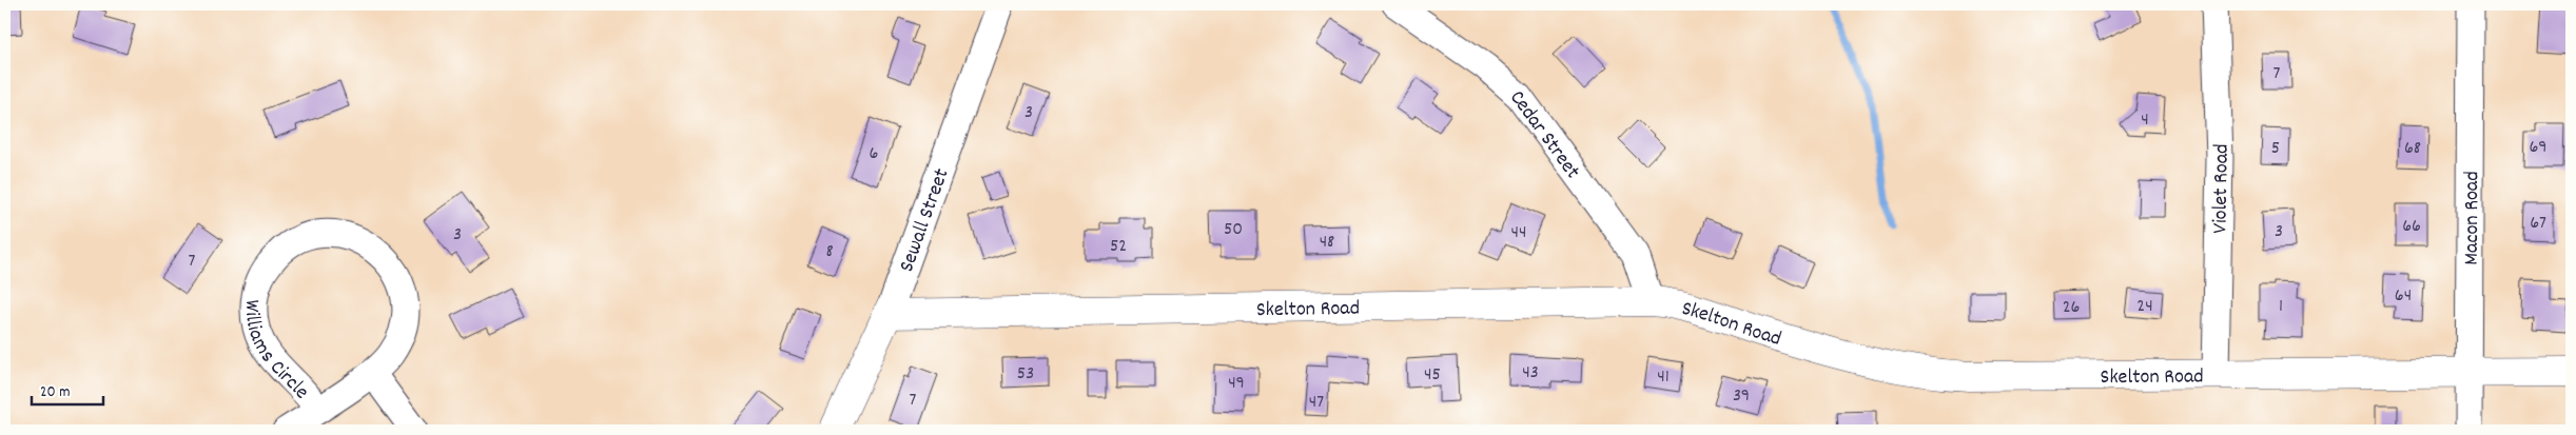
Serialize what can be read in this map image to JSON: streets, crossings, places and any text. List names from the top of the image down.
{
  "streets": {
    "street": [
      "Cedar Street",
      "Violet Road",
      "Macon Road",
      "Sewall Street",
      "Skelton Road",
      "Williams Circle"
    ]
  },
  "crossings": [
    ["Cedar Street", "Skelton Road"],
    ["Violet Road", "Skelton Road"],
    ["Macon Road", "Skelton Road"],
    ["Sewall Street", "Skelton Road"]
  ],
  "house_numbers": [
    "7",
    "3",
    "4",
    "69",
    "5",
    "68",
    "6",
    "67",
    "66",
    "50",
    "3",
    "44",
    "3",
    "48",
    "52",
    "8",
    "7",
    "64",
    "24",
    "1",
    "26",
    "43",
    "53",
    "45",
    "41",
    "49",
    "39",
    "7",
    "47"
  ],
  "scale_bar": "20 m"
}
